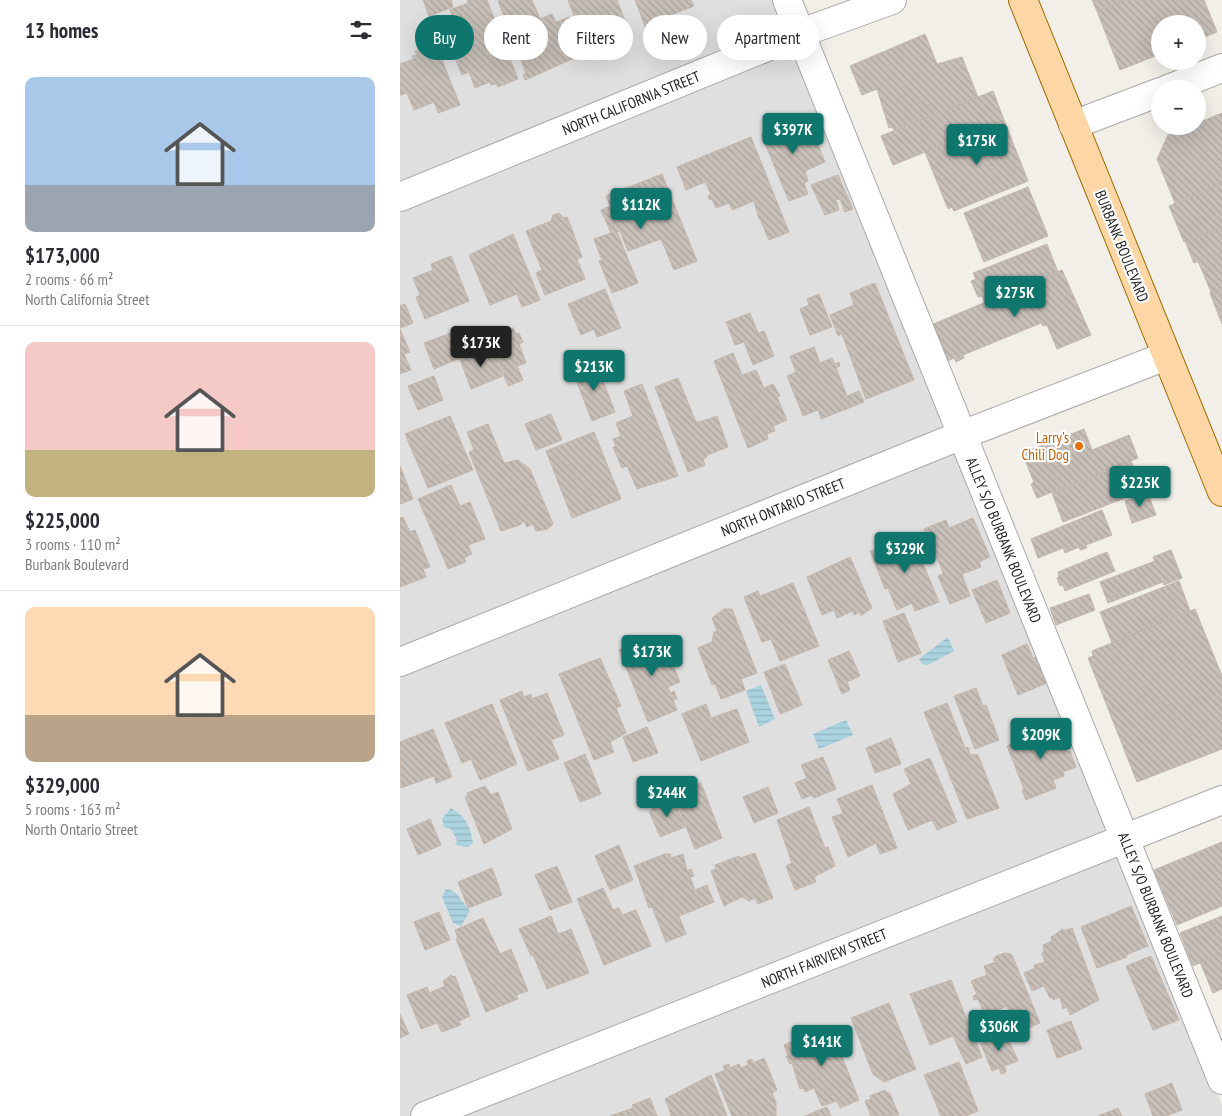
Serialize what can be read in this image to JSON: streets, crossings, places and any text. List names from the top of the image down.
{
  "streets": {
    "main road": ["BURBANK BOULEVARD"],
    "street": [
      "NORTH CALIFORNIA STREET",
      "NORTH ONTARIO STREET",
      "ALLEY S/O BURBANK BOULEVARD",
      "NORTH FAIRVIEW STREET"
    ]
  },
  "crossings": [
    ["BURBANK BOULEVARD", "NORTH ONTARIO STREET"],
    ["NORTH ONTARIO STREET", "ALLEY S/O BURBANK BOULEVARD"],
    ["ALLEY S/O BURBANK BOULEVARD", "NORTH FAIRVIEW STREET"]
  ],
  "places": ["Larry's Chili Dog"],
  "page": {
    "heading": "13 homes",
    "map_buttons": ["+", "−"],
    "chip": [
      "Buy",
      "Rent",
      "Filters",
      "New",
      "Apartment"
    ],
    "list": [
      {
        "name": "$173,000",
        "note": "2 rooms · 66 m² · North California Street"
      },
      {
        "name": "$225,000",
        "note": "3 rooms · 110 m² · Burbank Boulevard"
      },
      {
        "name": "$329,000",
        "note": "5 rooms · 163 m² · North Ontario Street"
      }
    ],
    "price": [
      "$397K",
      "$175K",
      "$112K",
      "$275K",
      "$173K",
      "$213K",
      "$225K",
      "$329K",
      "$173K",
      "$209K",
      "$244K",
      "$306K",
      "$141K"
    ]
  }
}
